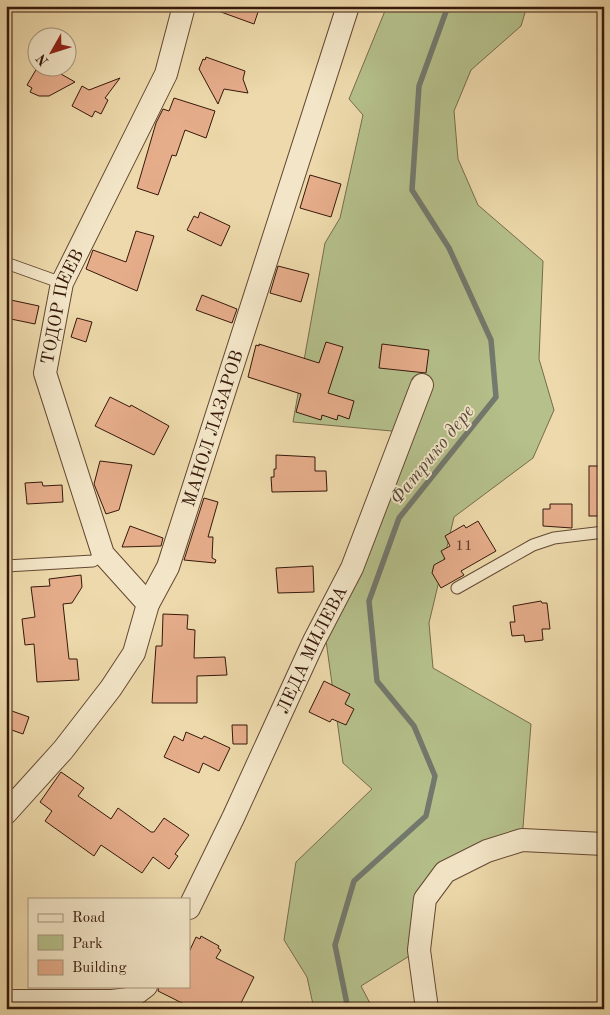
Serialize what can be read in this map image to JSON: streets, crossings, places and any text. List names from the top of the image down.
{
  "streets": {
    "street": ["ТОДОР ПЕЕВ", "МАНОЛ ЛАЗАРОВ", "ЛЕДА МИЛЕВА"]
  },
  "crossings": [
    ["ТОДОР ПЕЕВ", "МАНОЛ ЛАЗАРОВ"]
  ],
  "water": ["Фатрико дере"],
  "house_numbers": ["11"],
  "legend": ["Road", "Park", "Building"],
  "north": "bottom left"
}
